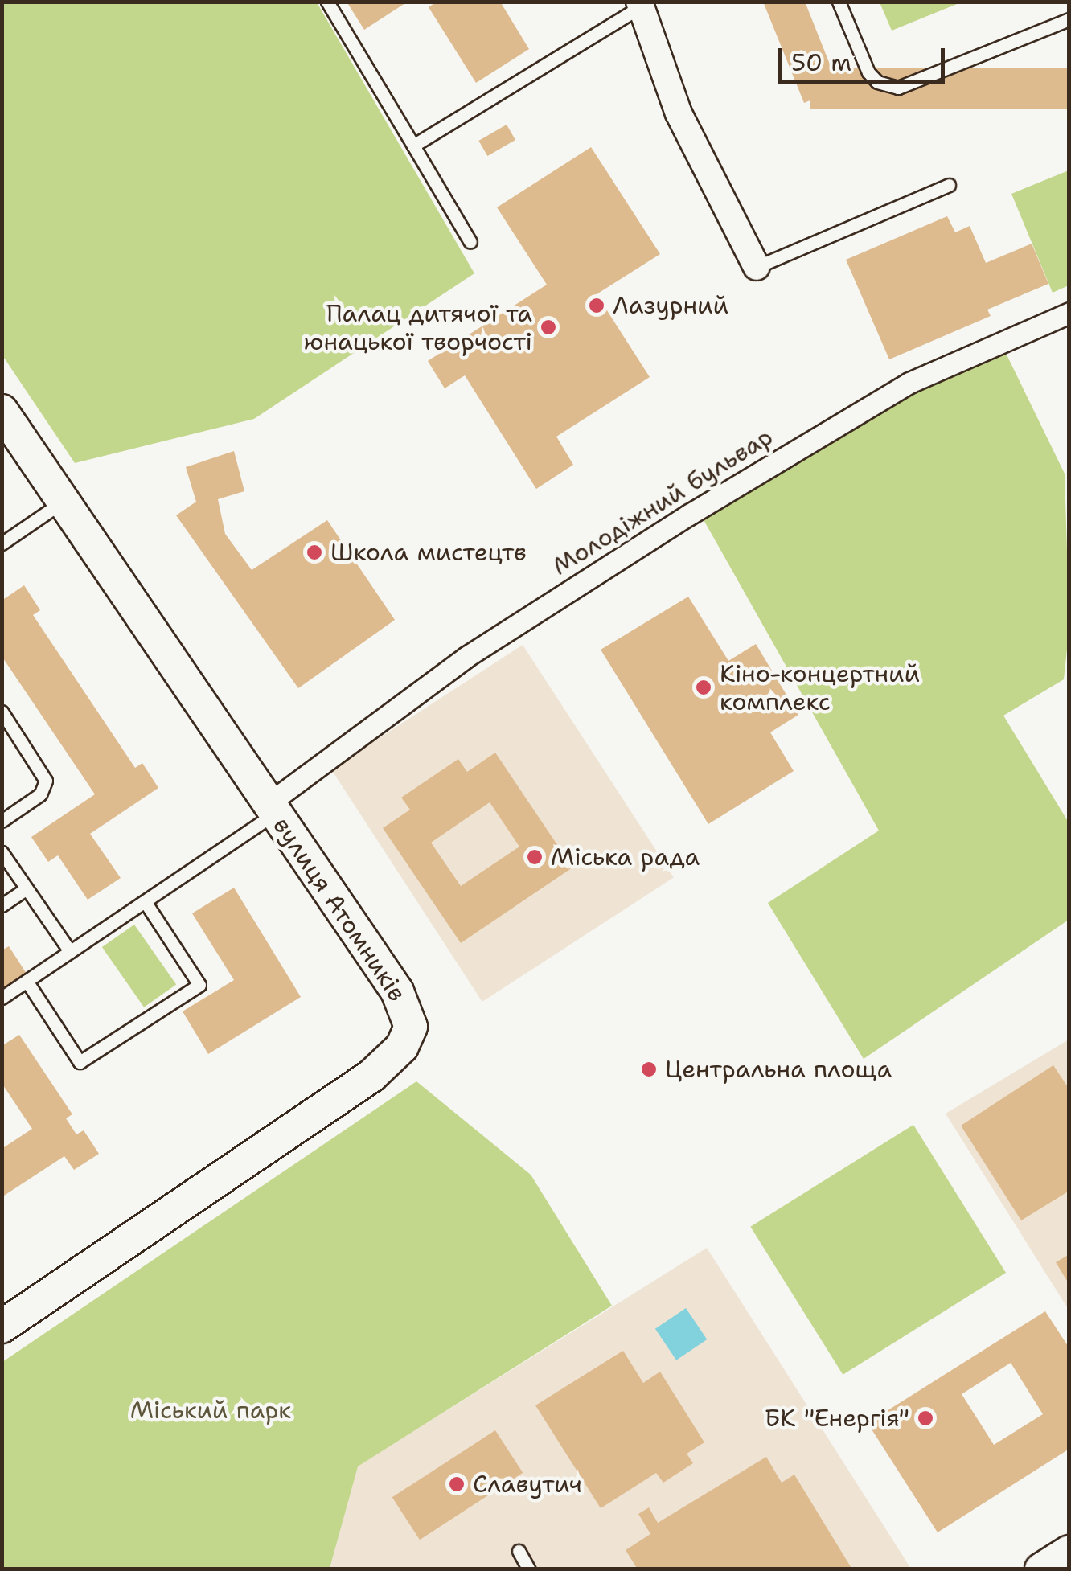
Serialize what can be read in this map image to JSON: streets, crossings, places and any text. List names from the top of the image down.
{
  "streets": {
    "street": ["Молодіжний бульвар", "вулиця Атомників"]
  },
  "crossings": [
    ["Молодіжний бульвар", "вулиця Атомників"]
  ],
  "parks": ["Міський парк"],
  "places": [
    "Лазурний",
    "Палац дитячої та юнацької творчості",
    "Школа мистецтв",
    "Кіно-концертний комплекс",
    "Міська рада",
    "Центральна площа",
    "БК \"Енергія\"",
    "Славутич"
  ],
  "scale_bar": "50 m"
}
